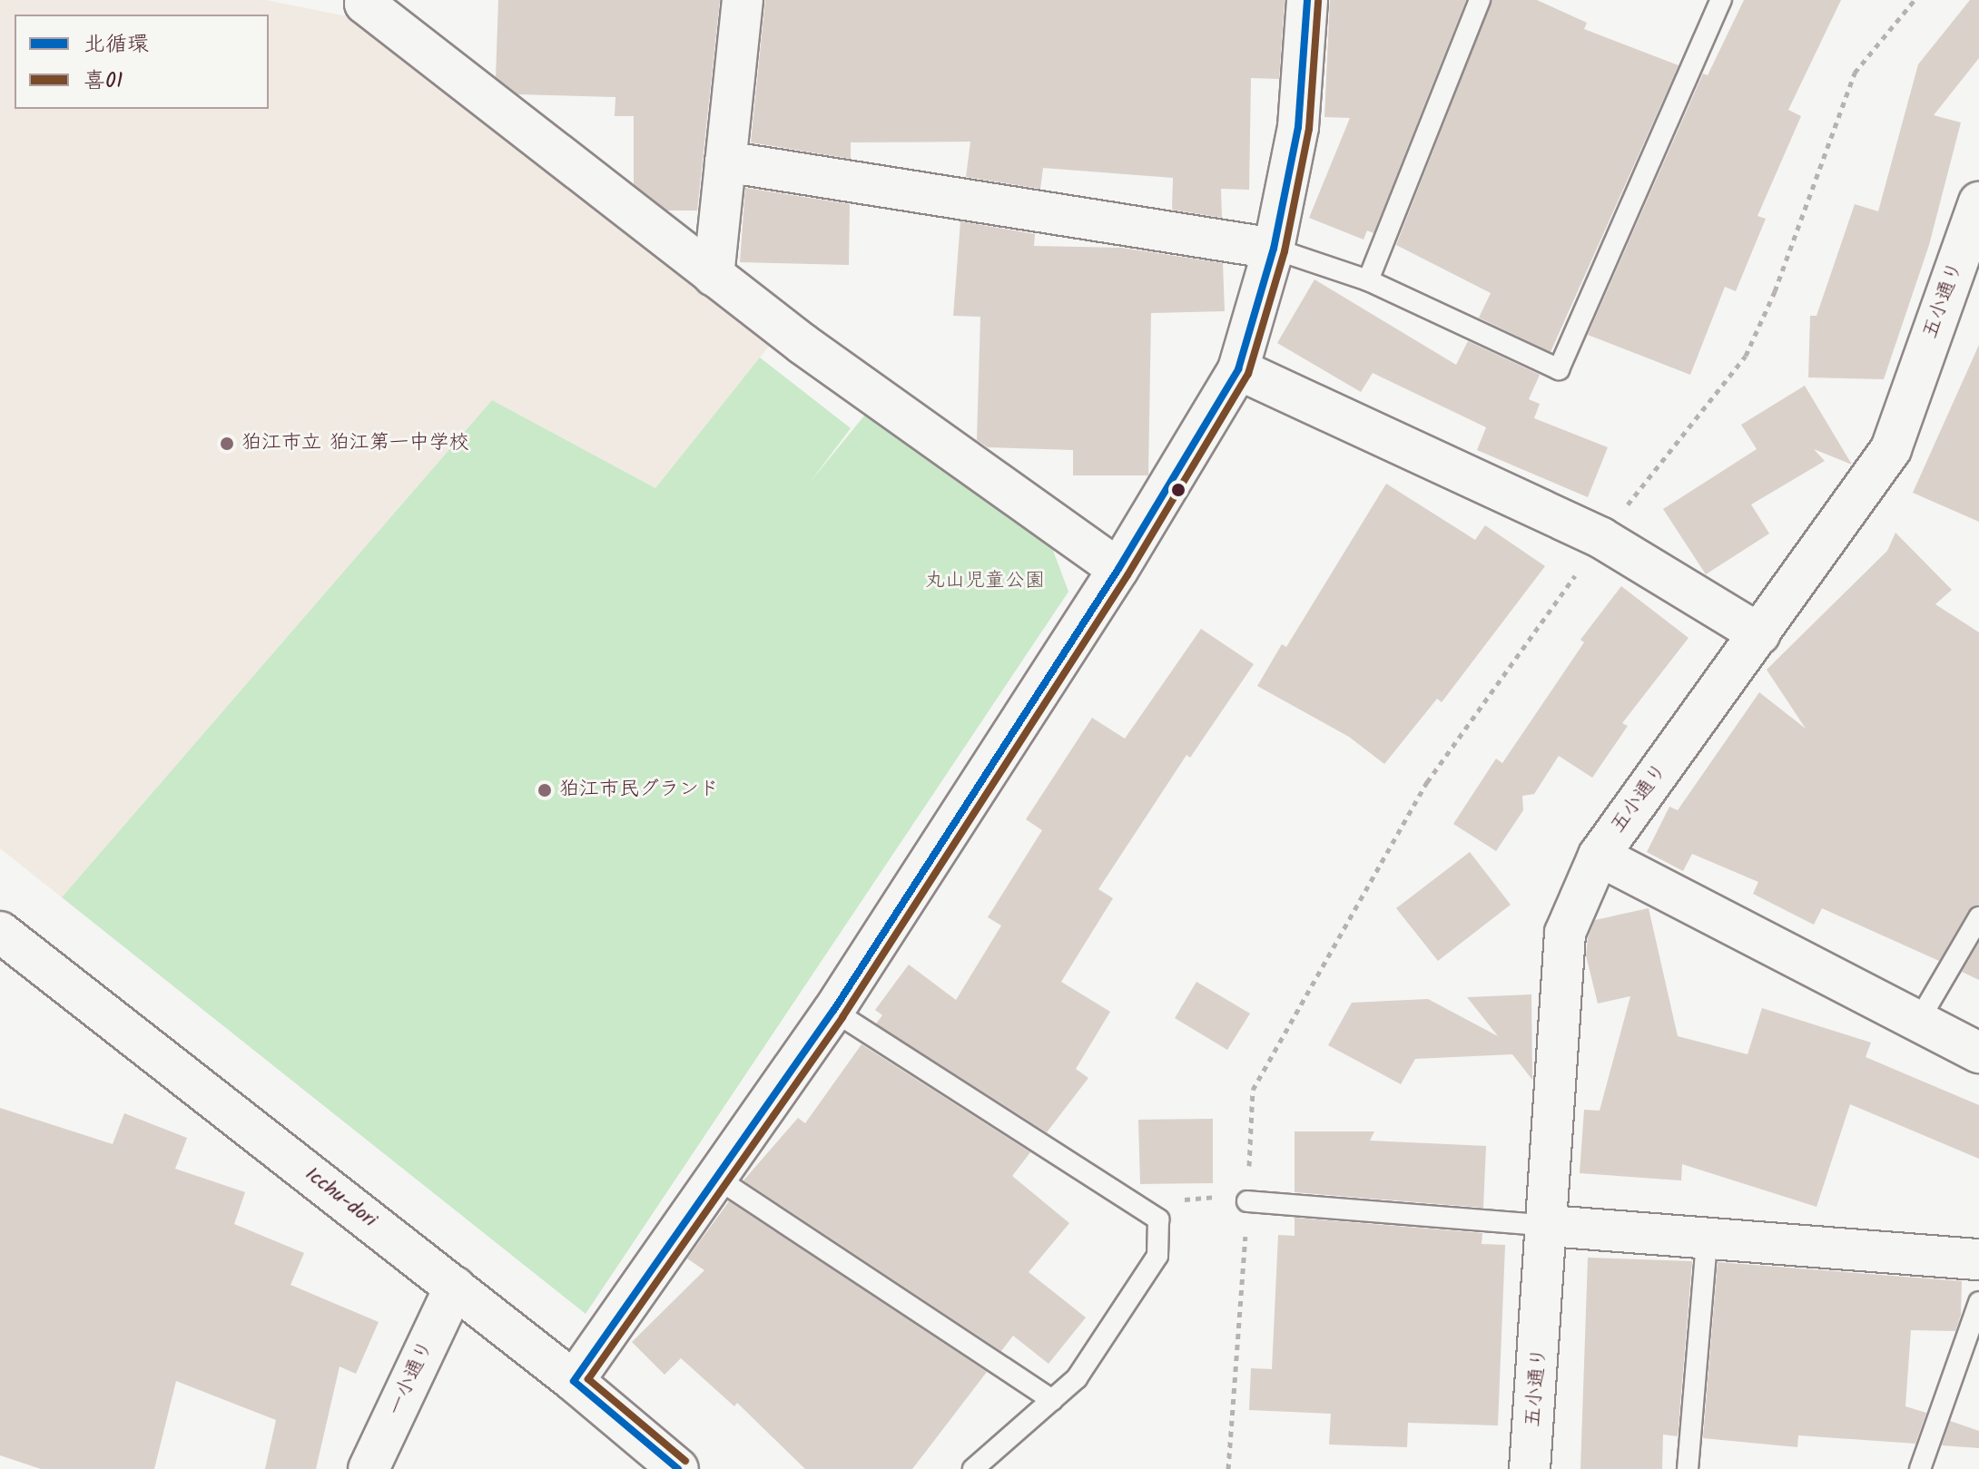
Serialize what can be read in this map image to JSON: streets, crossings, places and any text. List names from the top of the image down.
{
  "streets": {
    "street": ["五小通り", "Icchu-dori", "一小通り"]
  },
  "crossings": [
    ["Icchu-dori", "一小通り"]
  ],
  "parks": ["丸山児童公園"],
  "places": ["狛江市立 狛江第一中学校", "狛江市民グランド"],
  "lines": ["transit line 北循環", "transit line 喜01"],
  "legend": ["北循環", "喜01"]
}
